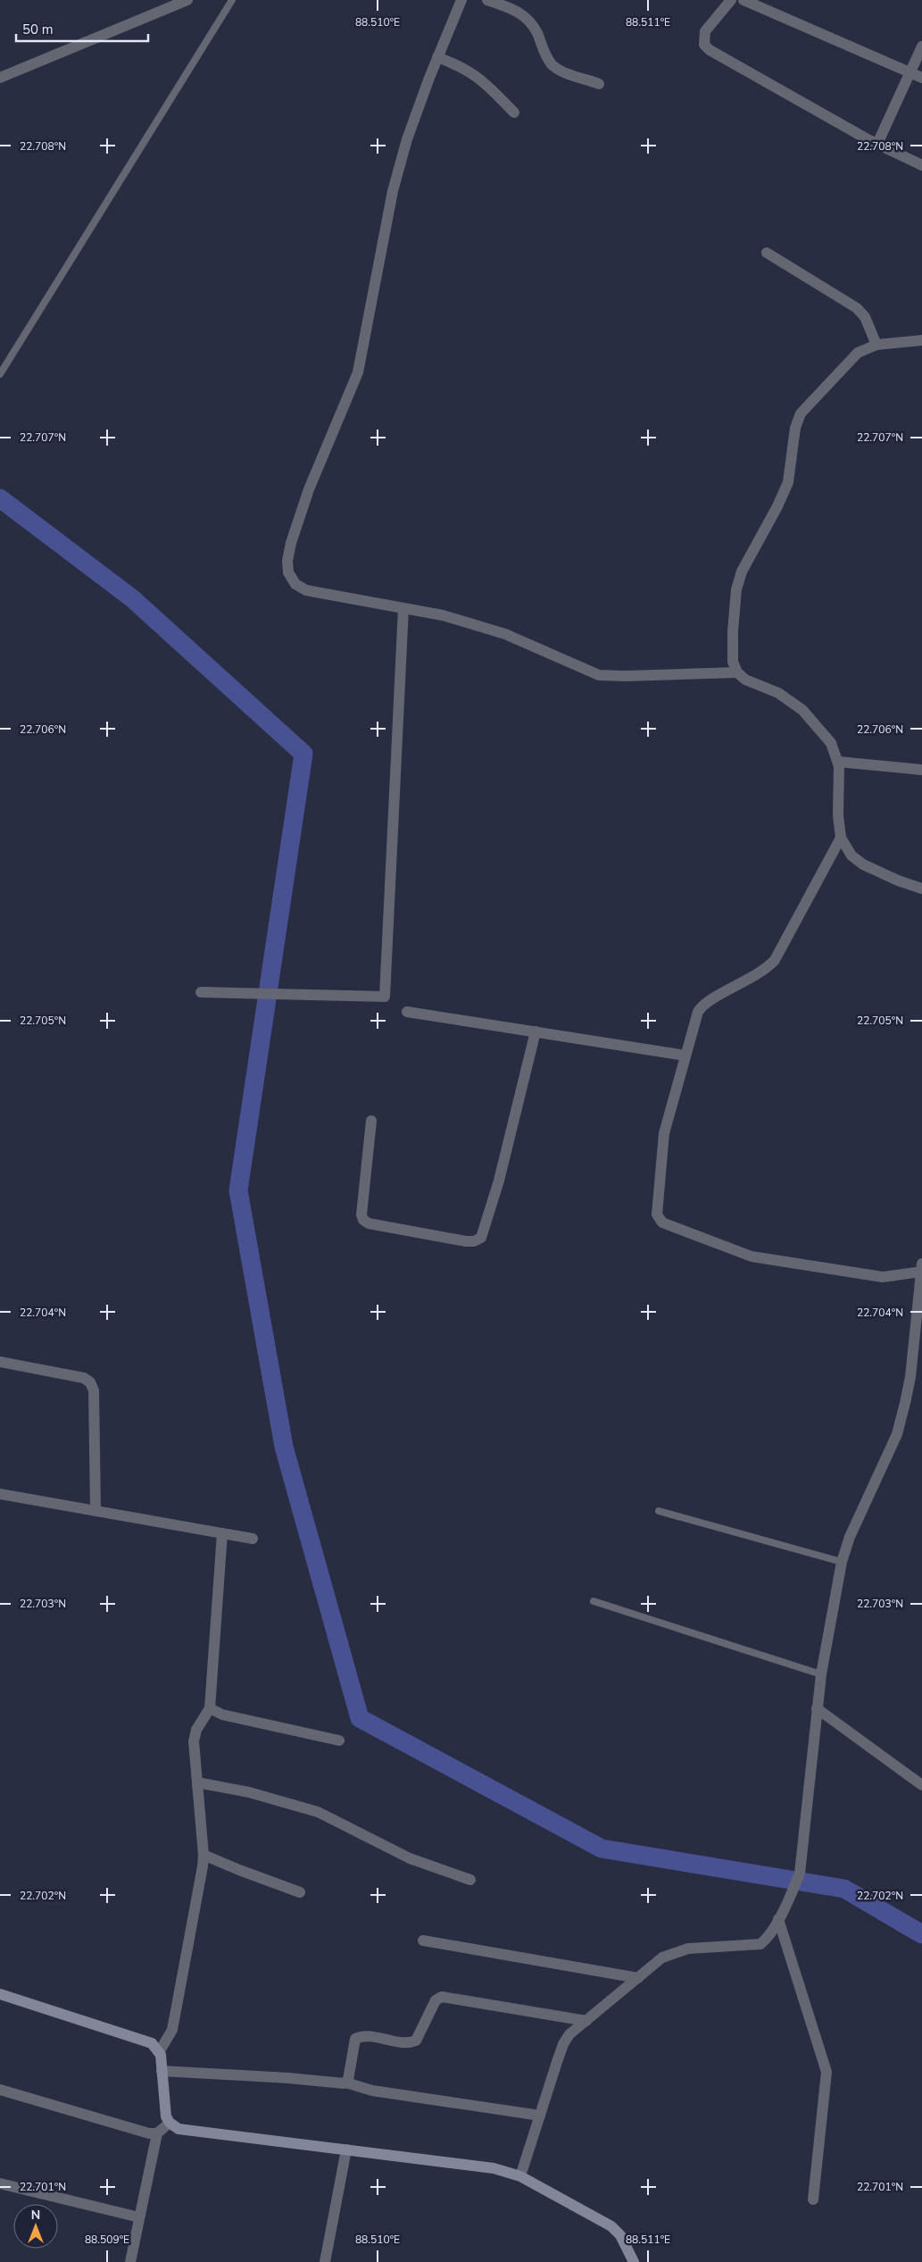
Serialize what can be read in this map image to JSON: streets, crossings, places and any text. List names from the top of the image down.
{
  "scale_bar": "50 m",
  "north": "top",
  "coordinates": [
    "88.510°E",
    "88.511°E",
    "22.708°N",
    "22.707°N",
    "22.706°N",
    "22.705°N",
    "22.704°N",
    "22.703°N",
    "22.702°N",
    "22.701°N",
    "88.509°E"
  ]
}
